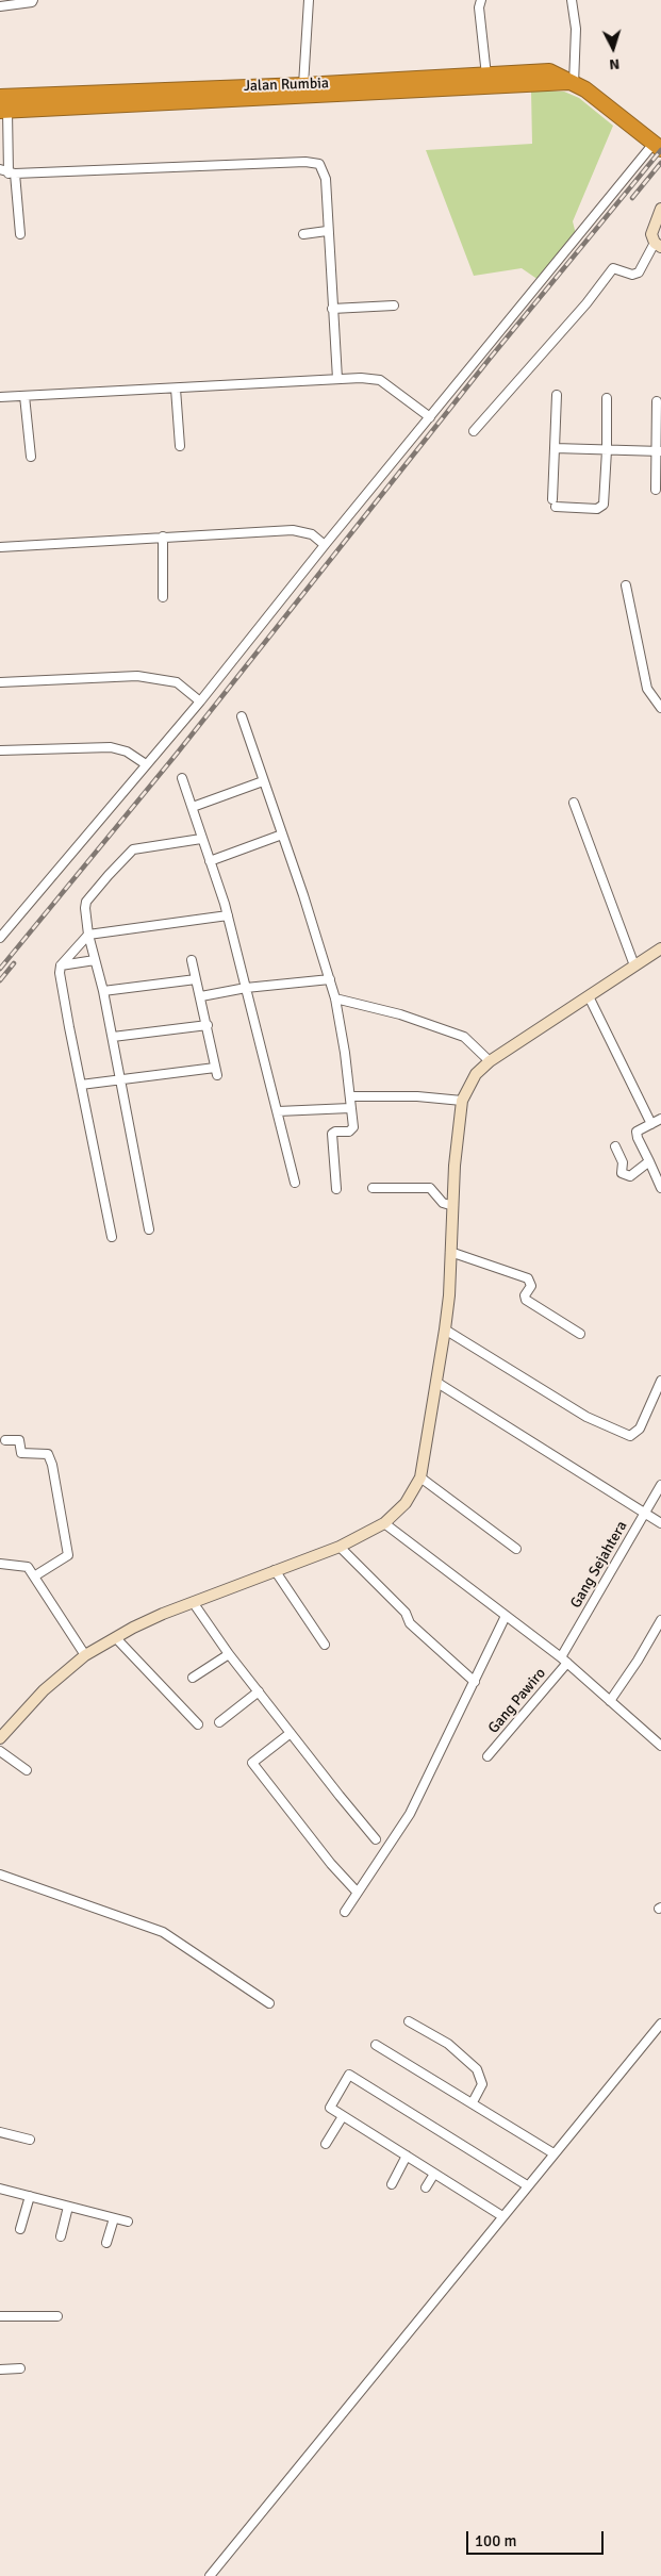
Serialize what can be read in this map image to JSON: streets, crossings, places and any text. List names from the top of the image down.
{
  "streets": {
    "highway": ["Jalan Rumbia"],
    "street": ["Gang Sejahtera", "Gang Pawiro"]
  },
  "crossings": [
    ["Gang Sejahtera", "Gang Pawiro"]
  ],
  "scale_bar": "100 m",
  "north": "bottom"
}
